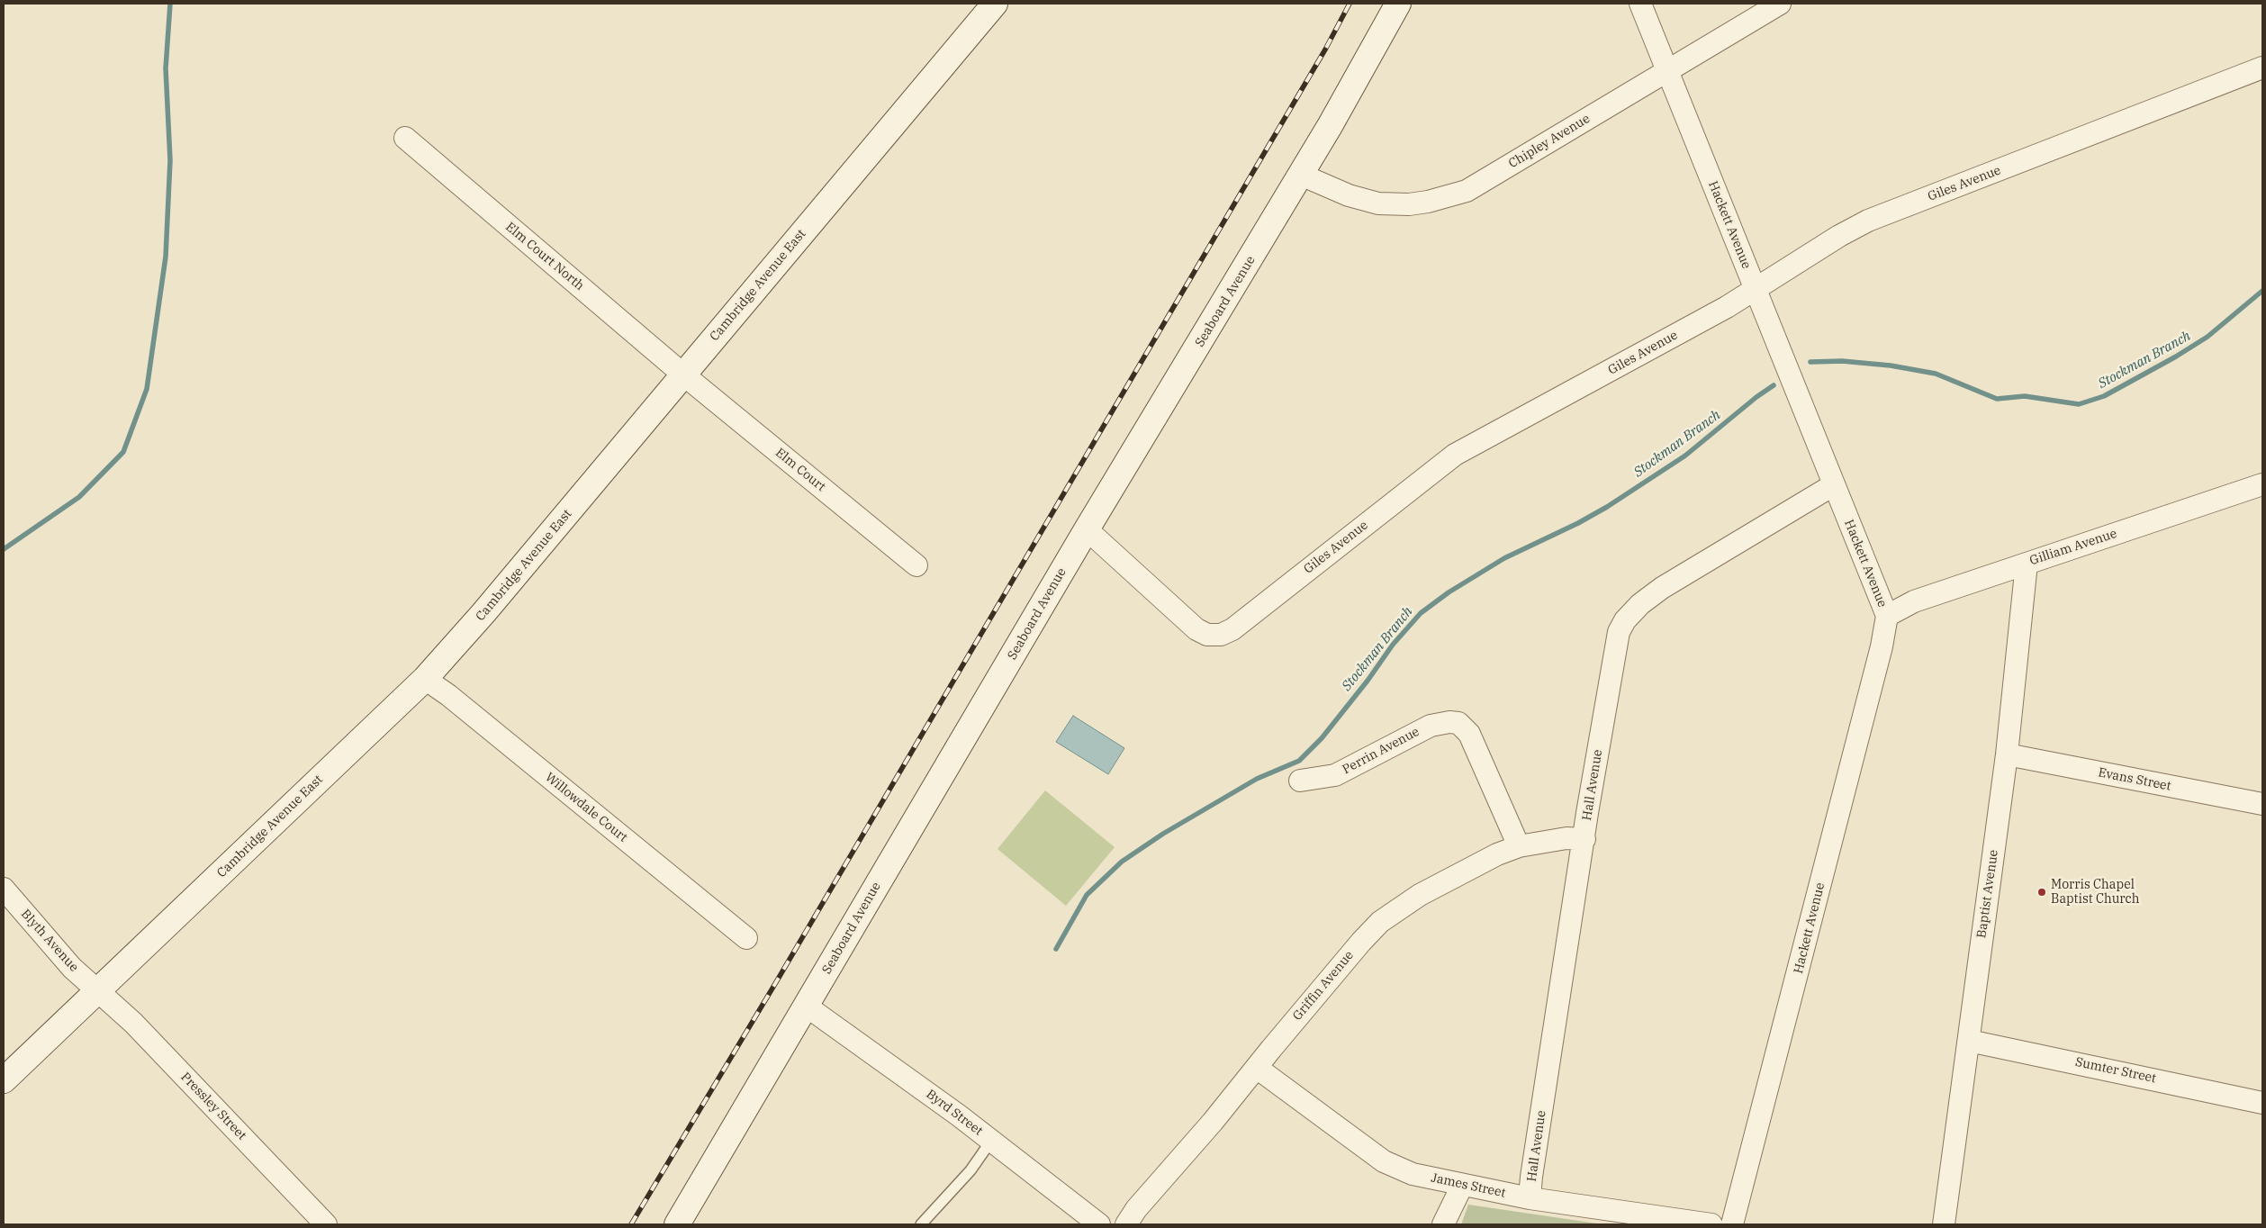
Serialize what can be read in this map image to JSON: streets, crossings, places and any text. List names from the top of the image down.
{
  "streets": {
    "street": [
      "Chipley Avenue",
      "Giles Avenue",
      "Hackett Avenue",
      "Elm Court North",
      "Cambridge Avenue East",
      "Seaboard Avenue",
      "Elm Court",
      "Gilliam Avenue",
      "Perrin Avenue",
      "Evans Street",
      "Hall Avenue",
      "Willowdale Court",
      "Baptist Avenue",
      "Blyth Avenue",
      "Griffin Avenue",
      "Sumter Street",
      "Pressley Street",
      "Byrd Street",
      "James Street"
    ]
  },
  "crossings": [
    ["Chipley Avenue", "Hackett Avenue"],
    ["Chipley Avenue", "Seaboard Avenue"],
    ["Giles Avenue", "Hackett Avenue"],
    ["Giles Avenue", "Seaboard Avenue"],
    ["Hackett Avenue", "Gilliam Avenue"],
    ["Hackett Avenue", "Hall Avenue"],
    ["Elm Court North", "Cambridge Avenue East"],
    ["Elm Court North", "Elm Court"],
    ["Cambridge Avenue East", "Elm Court"],
    ["Cambridge Avenue East", "Willowdale Court"],
    ["Cambridge Avenue East", "Blyth Avenue"],
    ["Cambridge Avenue East", "Pressley Street"],
    ["Seaboard Avenue", "Byrd Street"],
    ["Gilliam Avenue", "Baptist Avenue"],
    ["Perrin Avenue", "Griffin Avenue"],
    ["Evans Street", "Baptist Avenue"],
    ["Hall Avenue", "Griffin Avenue"],
    ["Hall Avenue", "James Street"],
    ["Baptist Avenue", "Sumter Street"],
    ["Blyth Avenue", "Pressley Street"],
    ["Griffin Avenue", "James Street"]
  ],
  "water": ["Stockman Branch"],
  "places": ["Morris Chapel Baptist Church"]
}
